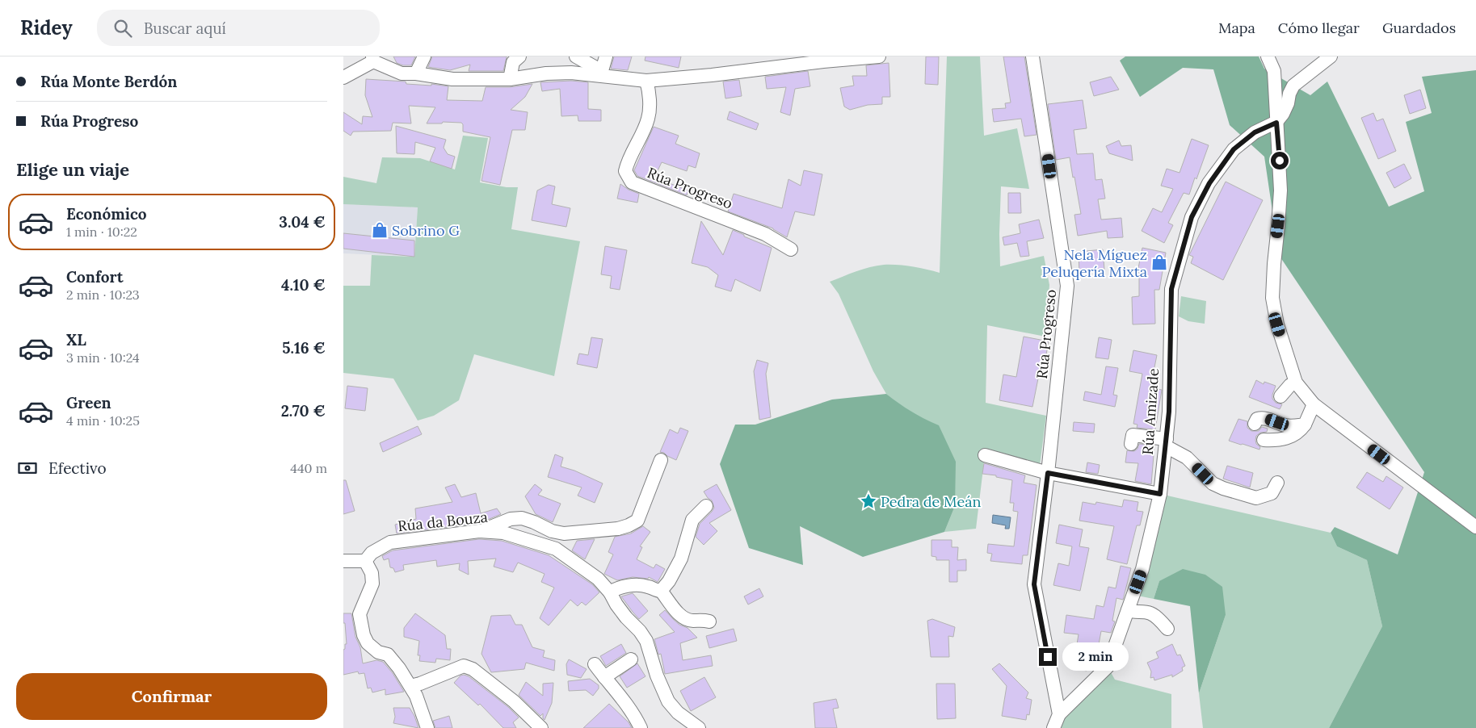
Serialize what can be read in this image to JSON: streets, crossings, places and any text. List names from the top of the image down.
{
  "streets": {
    "street": ["Rúa Progreso", "Rúa Amizade", "Rúa da Bouza"]
  },
  "crossings": [
    ["Rúa Progreso", "Rúa Amizade"]
  ],
  "places": {
    "shop": ["Sobrino G", "Nela Míguez Peluqería Mixta"],
    "place": ["Pedra de Meán"]
  },
  "page": {
    "header": "Ridey",
    "search": "Buscar aquí",
    "nav": ["Mapa", "Cómo llegar", "Guardados"],
    "banner": ["Rúa Monte Berdón", "Rúa Progreso"],
    "heading": "Elige un viaje",
    "list": [
      {
        "name": "Económico",
        "note": "1 min · 10:22",
        "value": "3.04 €"
      },
      {
        "name": "Confort",
        "note": "2 min · 10:23",
        "value": "4.10 €"
      },
      {
        "name": "XL",
        "note": "3 min · 10:24",
        "value": "5.16 €"
      },
      {
        "name": "Green",
        "note": "4 min · 10:25",
        "value": "2.70 €"
      }
    ],
    "pay": ["Efectivo", "440 m"],
    "bubble": "2 min",
    "buttons": "Confirmar"
  }
}
